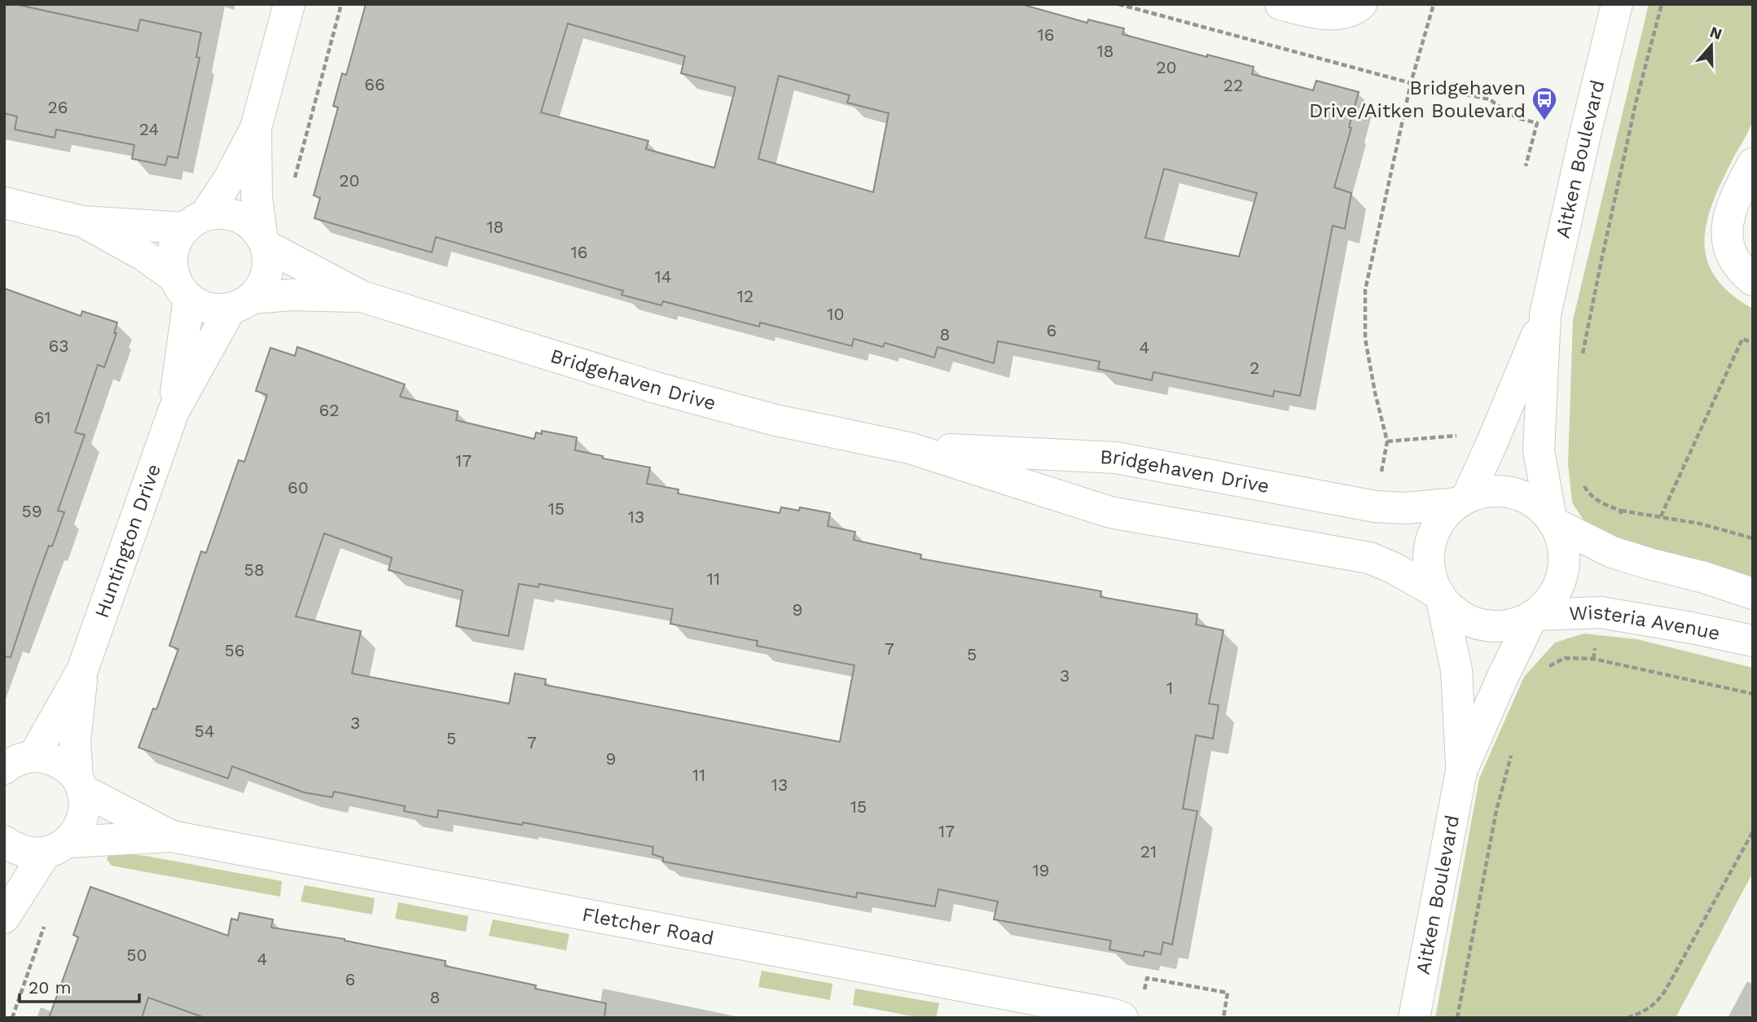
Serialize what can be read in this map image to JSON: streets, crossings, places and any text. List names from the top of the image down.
{
  "streets": {
    "street": [
      "Aitken Boulevard",
      "Bridgehaven Drive",
      "Huntington Drive",
      "Wisteria Avenue",
      "Fletcher Road"
    ]
  },
  "crossings": [
    ["Aitken Boulevard", "Bridgehaven Drive"],
    ["Aitken Boulevard", "Wisteria Avenue"],
    ["Bridgehaven Drive", "Huntington Drive"],
    ["Bridgehaven Drive", "Wisteria Avenue"],
    ["Huntington Drive", "Fletcher Road"]
  ],
  "places": {
    "bus stop": ["Bridgehaven Drive/Aitken Boulevard"]
  },
  "house_numbers": [
    "16",
    "18",
    "20",
    "66",
    "22",
    "26",
    "24",
    "20",
    "18",
    "16",
    "14",
    "12",
    "10",
    "6",
    "8",
    "63",
    "4",
    "2",
    "62",
    "61",
    "17",
    "60",
    "15",
    "59",
    "13",
    "58",
    "11",
    "9",
    "7",
    "56",
    "5",
    "3",
    "1",
    "3",
    "54",
    "5",
    "7",
    "9",
    "11",
    "13",
    "15",
    "17",
    "21",
    "19",
    "50",
    "4",
    "6",
    "8"
  ],
  "scale_bar": "20 m",
  "north": "top"
}
